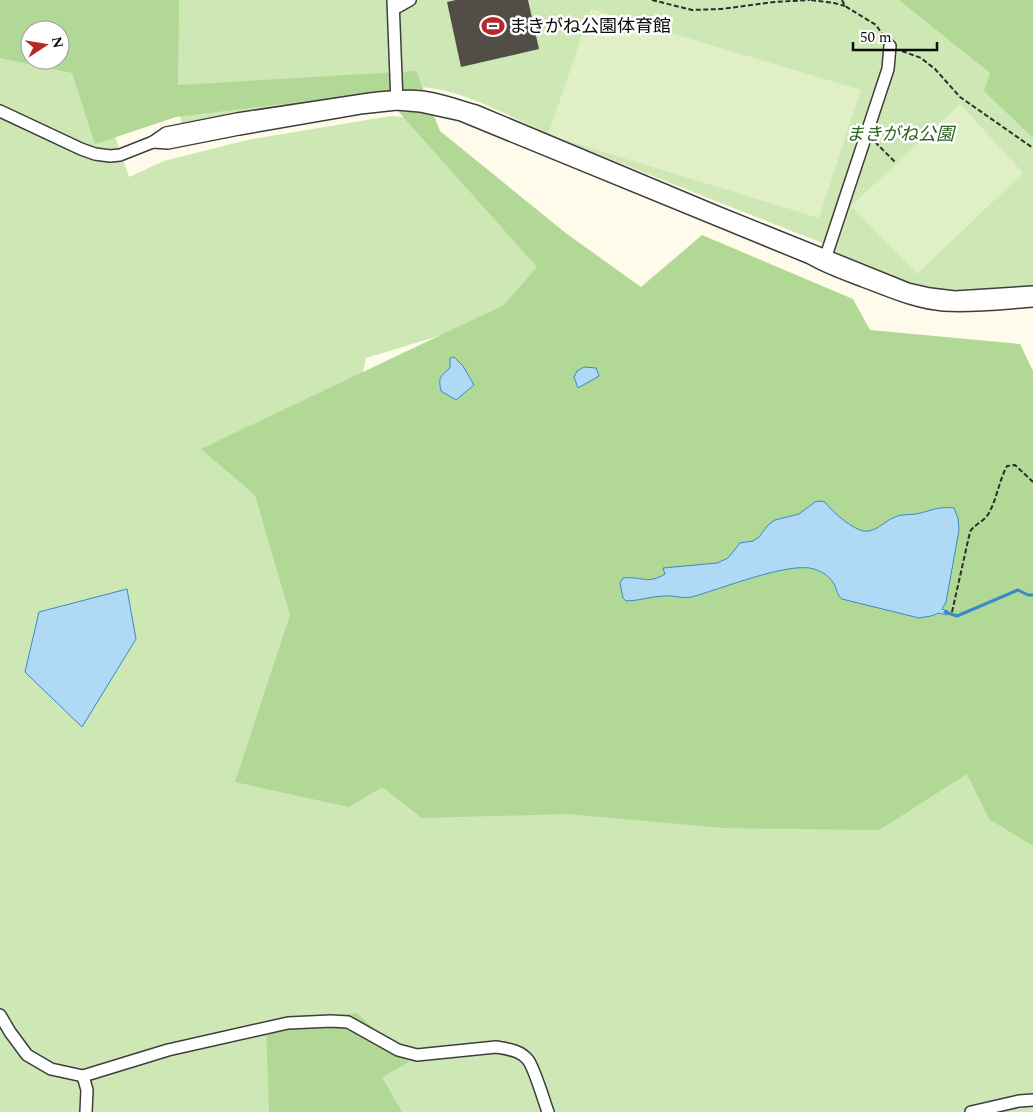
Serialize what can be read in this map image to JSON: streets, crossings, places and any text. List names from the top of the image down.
{
  "parks": ["まきがね公園"],
  "places": {
    "sports": ["まきがね公園体育館"]
  },
  "scale_bar": "50 m",
  "north": "right"
}
